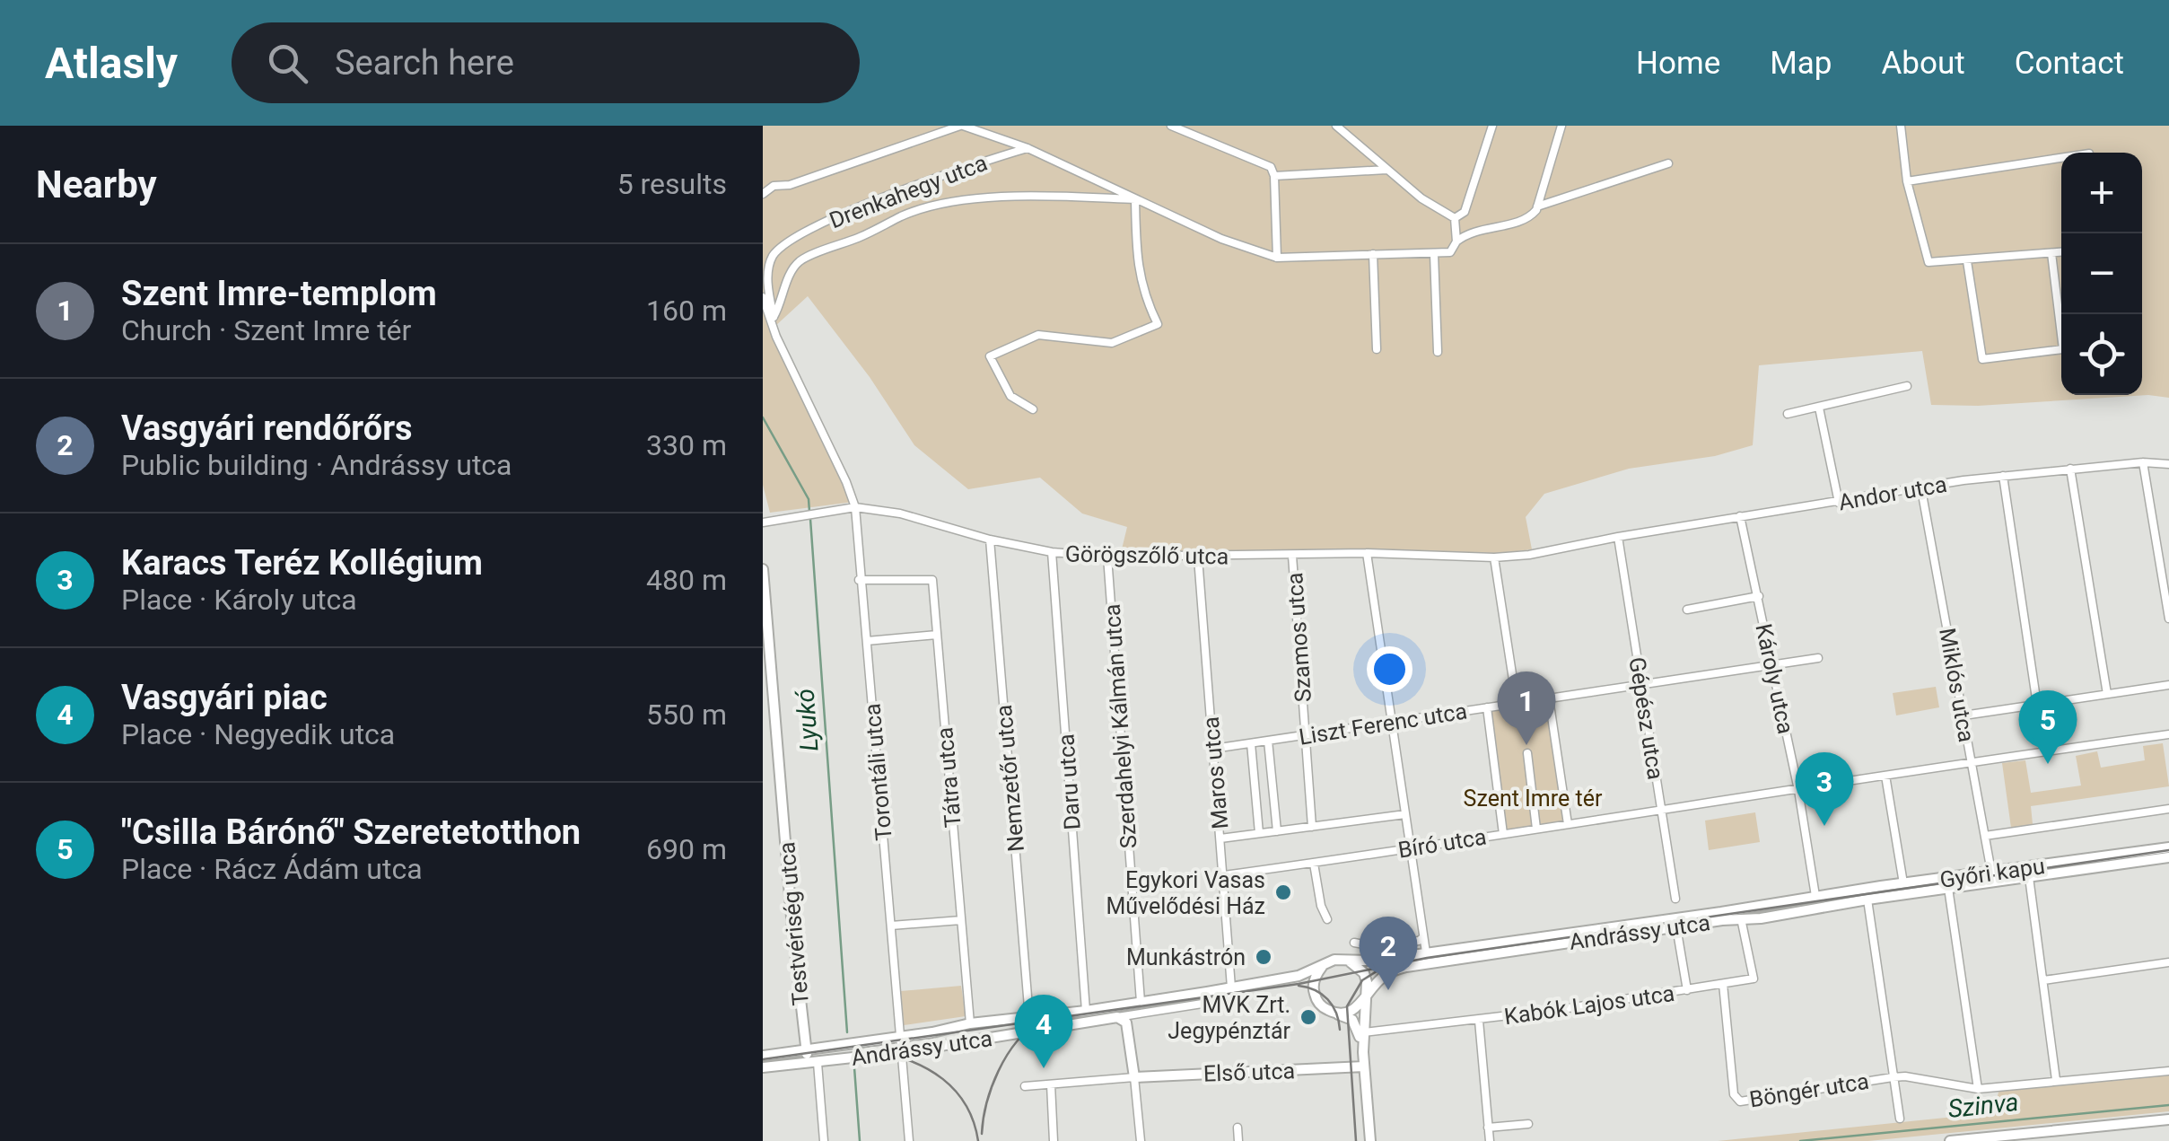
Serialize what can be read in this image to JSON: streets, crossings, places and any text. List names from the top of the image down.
{
  "streets": {
    "street": [
      "Drenkahegy utca",
      "Andor utca",
      "Görögszőlő utca",
      "Szamos utca",
      "Károly utca",
      "Miklós utca",
      "Gépész utca",
      "Liszt Ferenc utca",
      "Szerdahelyi Kálmán utca",
      "Torontáli utca",
      "Maros utca",
      "Tátra utca",
      "Nemzetőr utca",
      "Daru utca",
      "Bíró utca",
      "Győri kapu",
      "Testvériség utca",
      "Andrássy utca",
      "Kabók Lajos utca",
      "Első utca",
      "Böngér utca"
    ]
  },
  "crossings": [
    ["Andor utca", "Görögszőlő utca"],
    ["Andor utca", "Károly utca"],
    ["Andor utca", "Miklós utca"],
    ["Andor utca", "Gépész utca"],
    ["Görögszőlő utca", "Szamos utca"],
    ["Görögszőlő utca", "Gépész utca"],
    ["Görögszőlő utca", "Szerdahelyi Kálmán utca"],
    ["Görögszőlő utca", "Torontáli utca"],
    ["Görögszőlő utca", "Maros utca"],
    ["Görögszőlő utca", "Nemzetőr utca"],
    ["Görögszőlő utca", "Daru utca"],
    ["Szamos utca", "Liszt Ferenc utca"],
    ["Károly utca", "Liszt Ferenc utca"],
    ["Károly utca", "Bíró utca"],
    ["Károly utca", "Győri kapu"],
    ["Károly utca", "Andrássy utca"],
    ["Miklós utca", "Bíró utca"],
    ["Miklós utca", "Győri kapu"],
    ["Gépész utca", "Liszt Ferenc utca"],
    ["Gépész utca", "Bíró utca"],
    ["Liszt Ferenc utca", "Maros utca"],
    ["Szerdahelyi Kálmán utca", "Andrássy utca"],
    ["Torontáli utca", "Tátra utca"],
    ["Torontáli utca", "Andrássy utca"],
    ["Maros utca", "Bíró utca"],
    ["Maros utca", "Andrássy utca"],
    ["Tátra utca", "Andrássy utca"],
    ["Nemzetőr utca", "Andrássy utca"],
    ["Daru utca", "Andrássy utca"],
    ["Győri kapu", "Andrássy utca"],
    ["Testvériség utca", "Andrássy utca"],
    ["Andrássy utca", "Kabók Lajos utca"],
    ["Kabók Lajos utca", "Böngér utca"]
  ],
  "water": ["Lyukó", "Szinva"],
  "parks": ["Szent Imre tér"],
  "places": ["Egykori Vasas Művelődési Ház", "Munkástrón", "MVK Zrt. Jegypénztár"],
  "page": {
    "header": "Atlasly",
    "search": "Search here",
    "nav": [
      "Home",
      "Map",
      "About",
      "Contact"
    ],
    "heading": ["Nearby", "5 results"],
    "map_buttons": ["+", "−"],
    "list": [
      {
        "mark": "1",
        "name": "Szent Imre-templom",
        "note": "Church · Szent Imre tér",
        "value": "160 m"
      },
      {
        "mark": "2",
        "name": "Vasgyári rendőrőrs",
        "note": "Public building · Andrássy utca",
        "value": "330 m"
      },
      {
        "mark": "3",
        "name": "Karacs Teréz Kollégium",
        "note": "Place · Károly utca",
        "value": "480 m"
      },
      {
        "mark": "4",
        "name": "Vasgyári piac",
        "note": "Place · Negyedik utca",
        "value": "550 m"
      },
      {
        "mark": "5",
        "name": "\"Csilla Bárónő\" Szeretetotthon",
        "note": "Place · Rácz Ádám utca",
        "value": "690 m"
      }
    ],
    "pins": [
      "1",
      "5",
      "3",
      "2",
      "4"
    ]
  }
}
